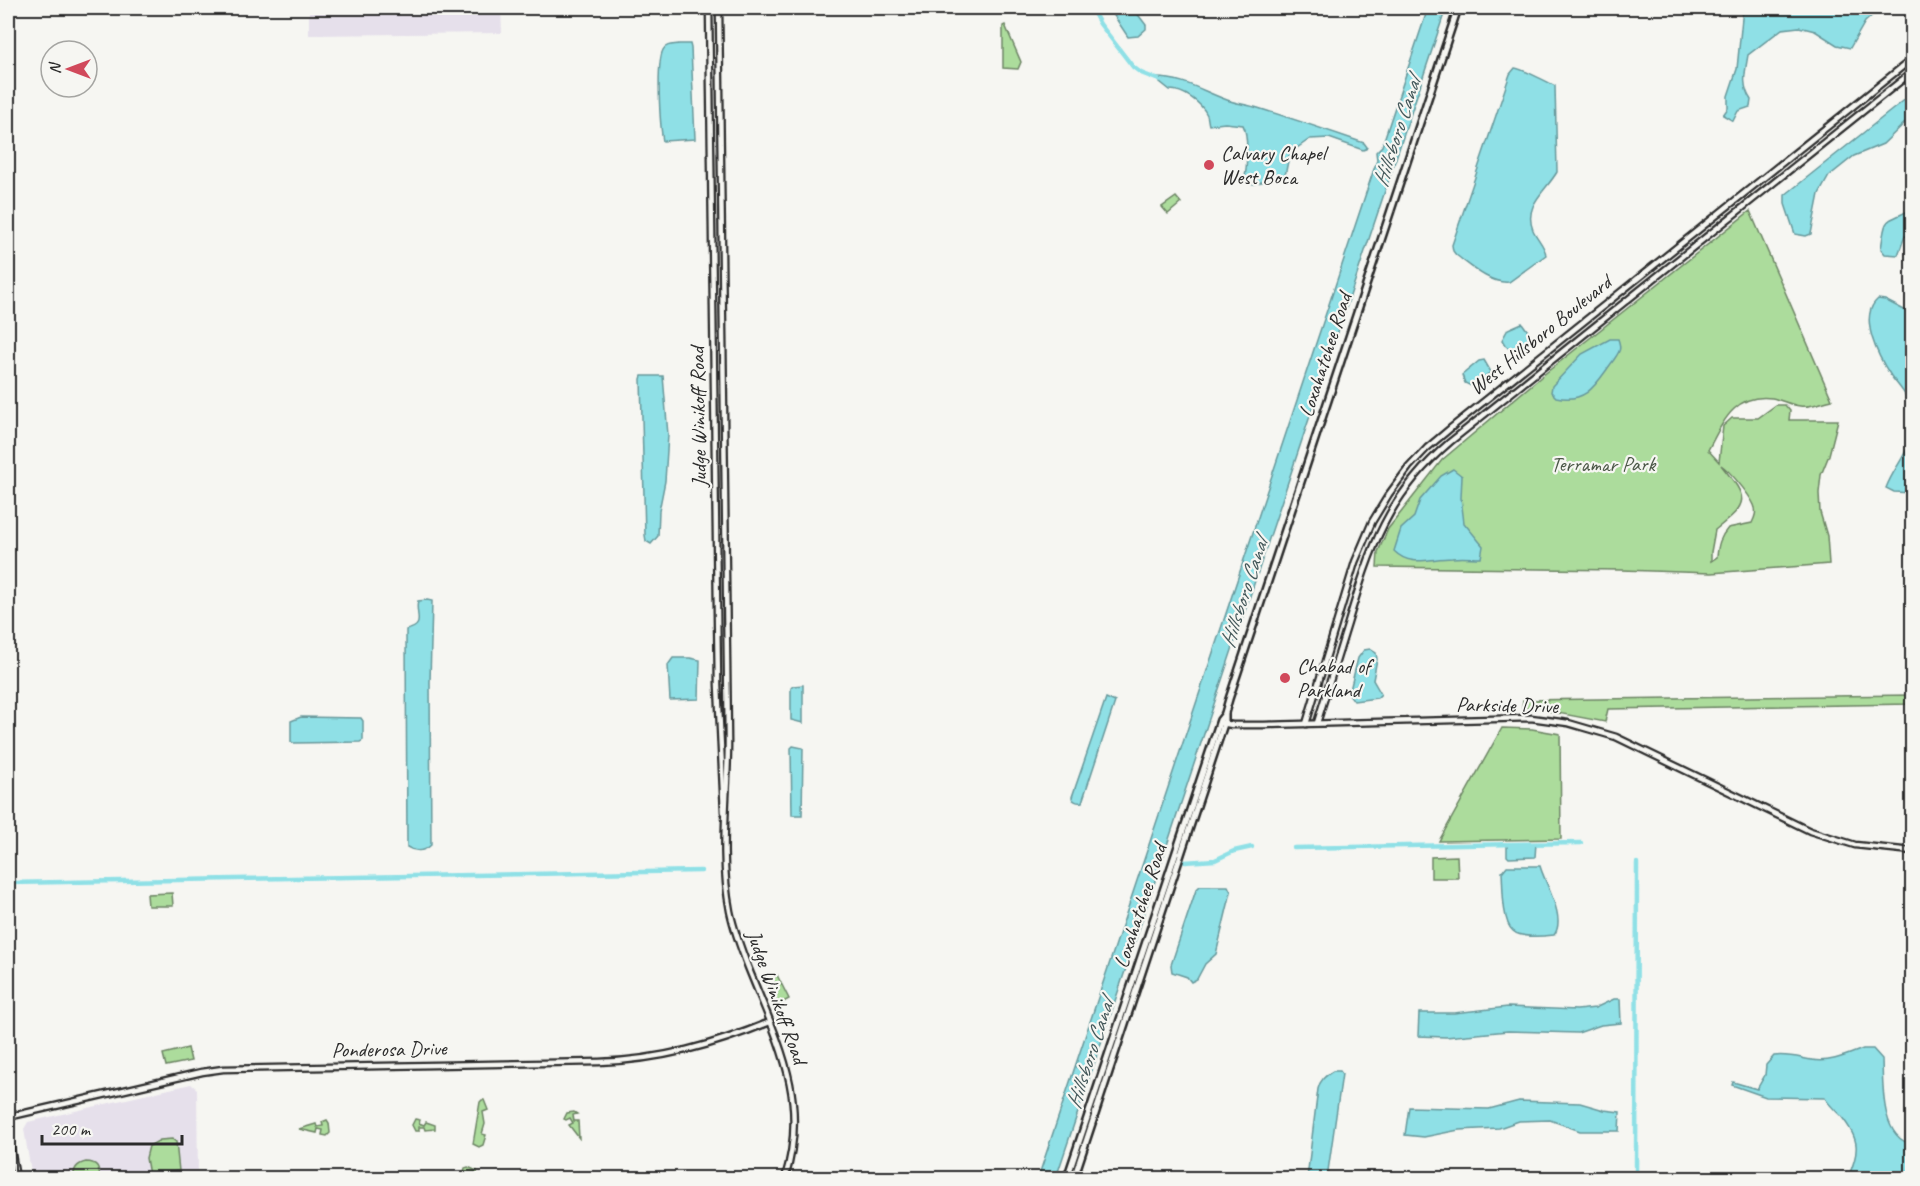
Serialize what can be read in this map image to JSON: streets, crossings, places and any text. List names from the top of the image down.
{
  "streets": {
    "main road": ["Loxahatchee Road"],
    "street": [
      "West Hillsboro Boulevard",
      "Judge Winikoff Road",
      "Parkside Drive",
      "Ponderosa Drive"
    ]
  },
  "crossings": [
    ["West Hillsboro Boulevard", "Parkside Drive"],
    ["Loxahatchee Road", "Parkside Drive"],
    ["Judge Winikoff Road", "Ponderosa Drive"]
  ],
  "water": ["Hillsboro Canal"],
  "parks": ["Terramar Park"],
  "places": ["Calvary Chapel West Boca", "Chabad of Parkland"],
  "scale_bar": "200 m",
  "north": "left"
}
